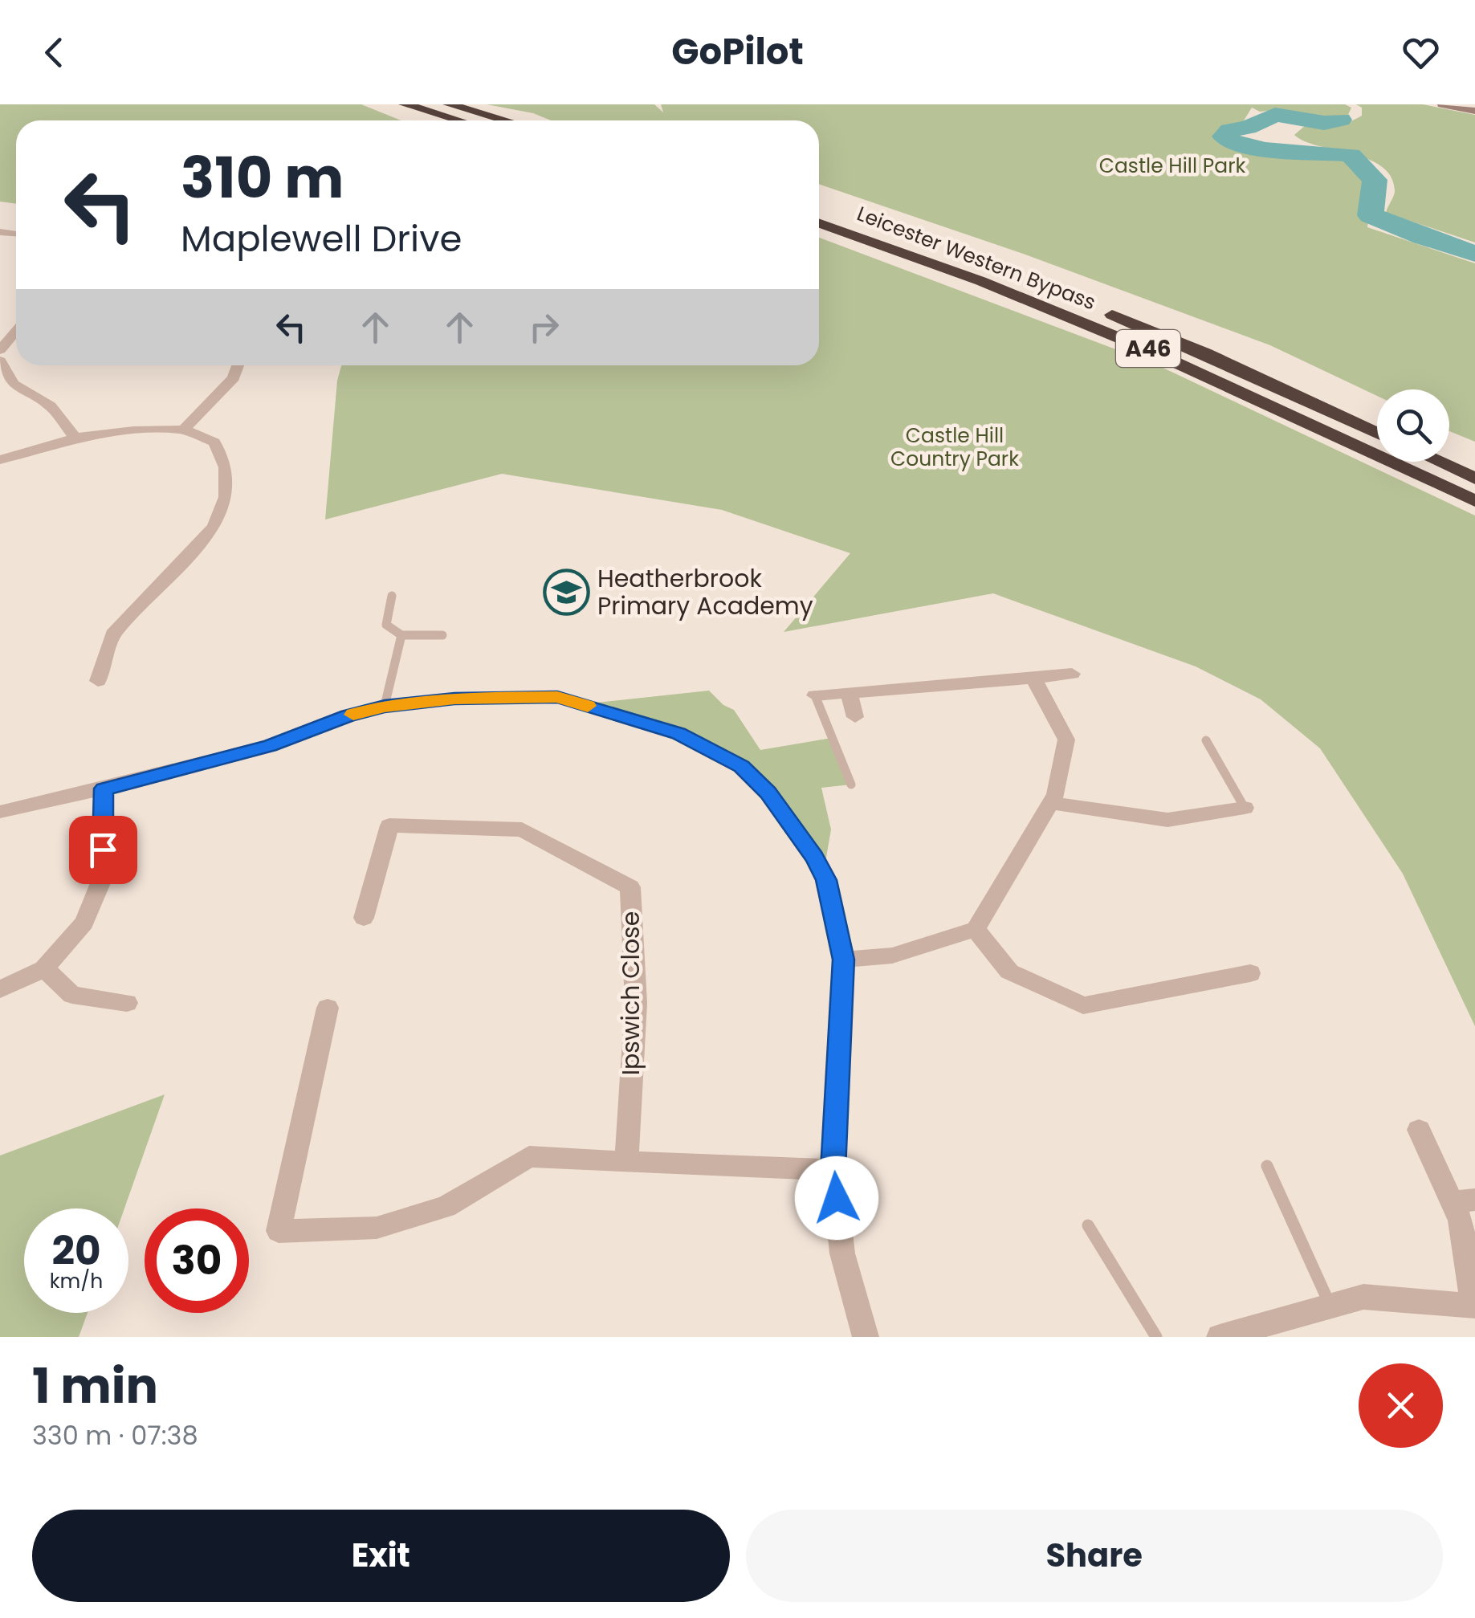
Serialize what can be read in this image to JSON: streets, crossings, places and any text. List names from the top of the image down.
{
  "streets": {
    "highway": ["Leicester Western Bypass", "A46"],
    "street": ["Ipswich Close"]
  },
  "parks": ["Castle Hill Park", "Castle Hill Country Park"],
  "places": {
    "school or university": ["Heatherbrook Primary Academy"]
  },
  "page": {
    "header": "GoPilot",
    "turn": ["310 m", "Maplewell Drive"],
    "speed": "20 km/h",
    "limit": "30",
    "heading": ["1 min", "330 m · 07:38"],
    "buttons": ["Exit", "Share"]
  }
}
